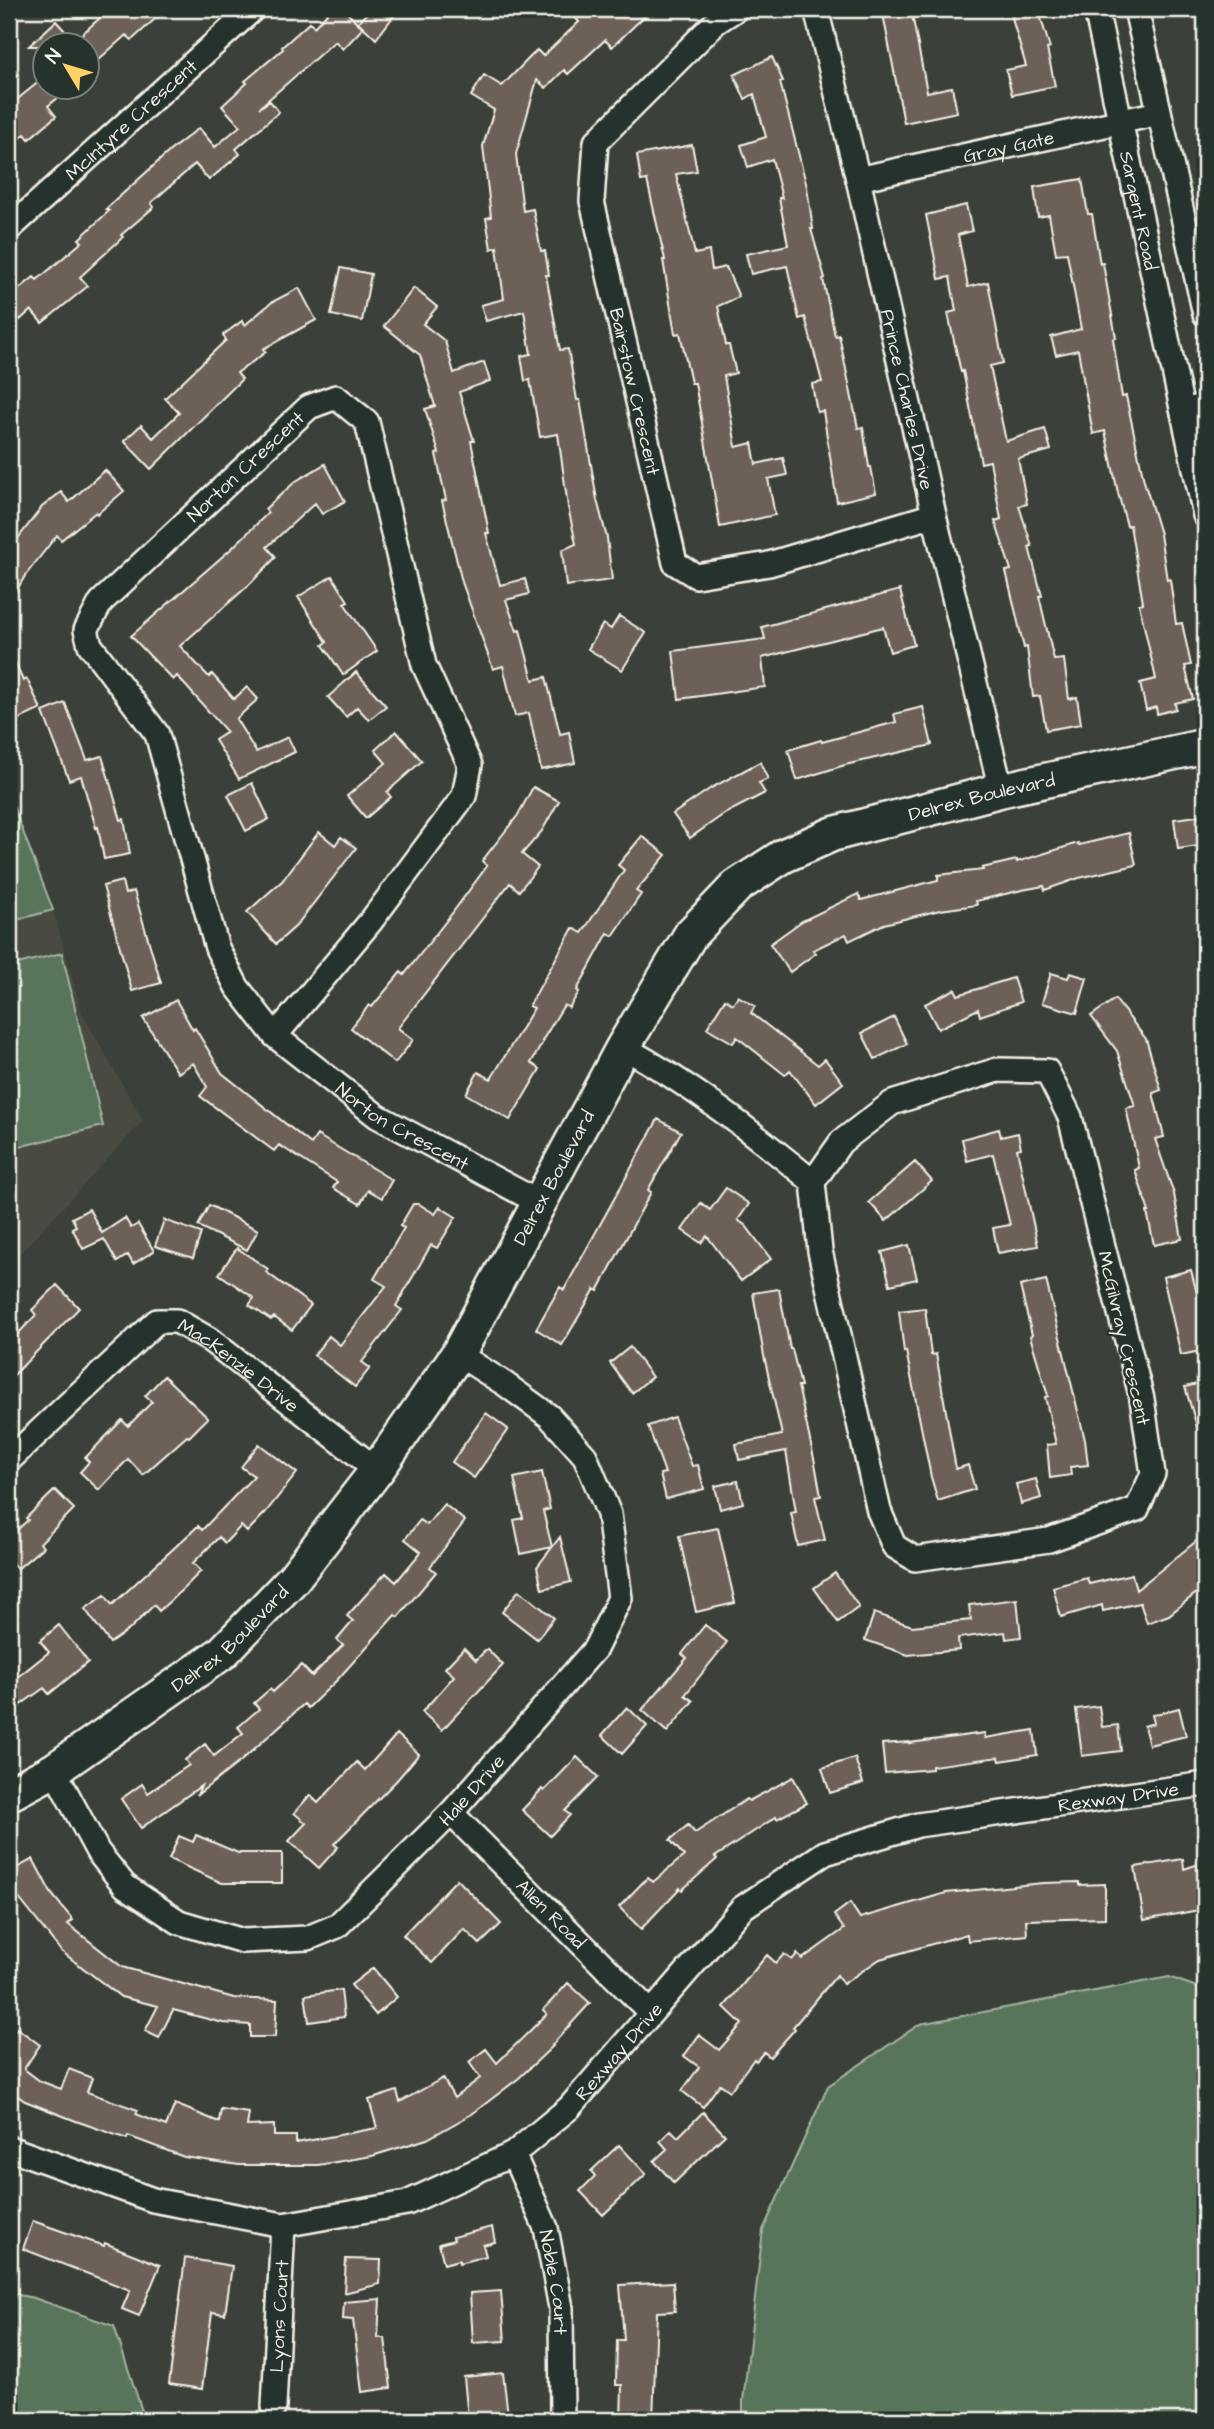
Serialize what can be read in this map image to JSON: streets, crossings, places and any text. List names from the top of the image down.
{
  "streets": {
    "street": [
      "McIntyre Crescent",
      "Gray Gate",
      "Sargent Road",
      "Bairstow Crescent",
      "Prince Charles Drive",
      "Norton Crescent",
      "Delrex Boulevard",
      "McGilvray Crescent",
      "MacKenzie Drive",
      "Hale Drive",
      "Rexway Drive",
      "Allen Road",
      "Noble Court",
      "Lyons Court"
    ]
  },
  "crossings": [
    ["Gray Gate", "Sargent Road"],
    ["Gray Gate", "Prince Charles Drive"],
    ["Bairstow Crescent", "Prince Charles Drive"],
    ["Prince Charles Drive", "Delrex Boulevard"],
    ["Norton Crescent", "Delrex Boulevard"],
    ["Delrex Boulevard", "MacKenzie Drive"],
    ["Delrex Boulevard", "Hale Drive"],
    ["Hale Drive", "Allen Road"],
    ["Rexway Drive", "Allen Road"],
    ["Rexway Drive", "Noble Court"],
    ["Rexway Drive", "Lyons Court"]
  ],
  "north": "top left"
}
